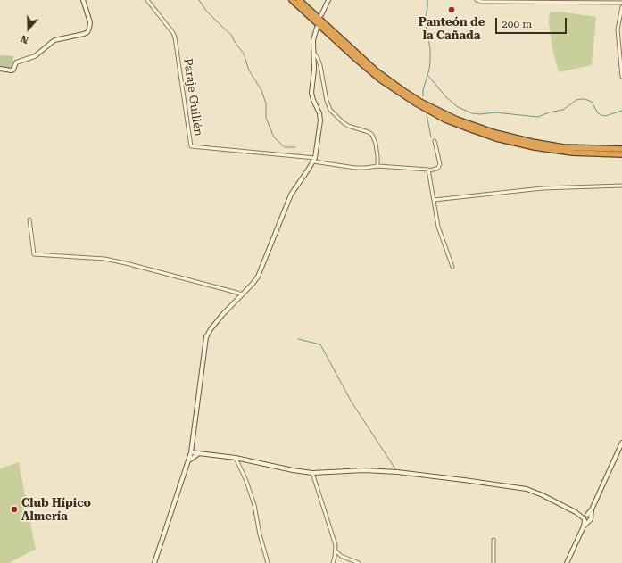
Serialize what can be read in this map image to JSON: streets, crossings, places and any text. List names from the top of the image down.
{
  "streets": {
    "street": ["Paraje Guillén"]
  },
  "places": ["Panteón de la Cañada", "Club Hípico Almería"],
  "scale_bar": "200 m",
  "north": "bottom"
}
